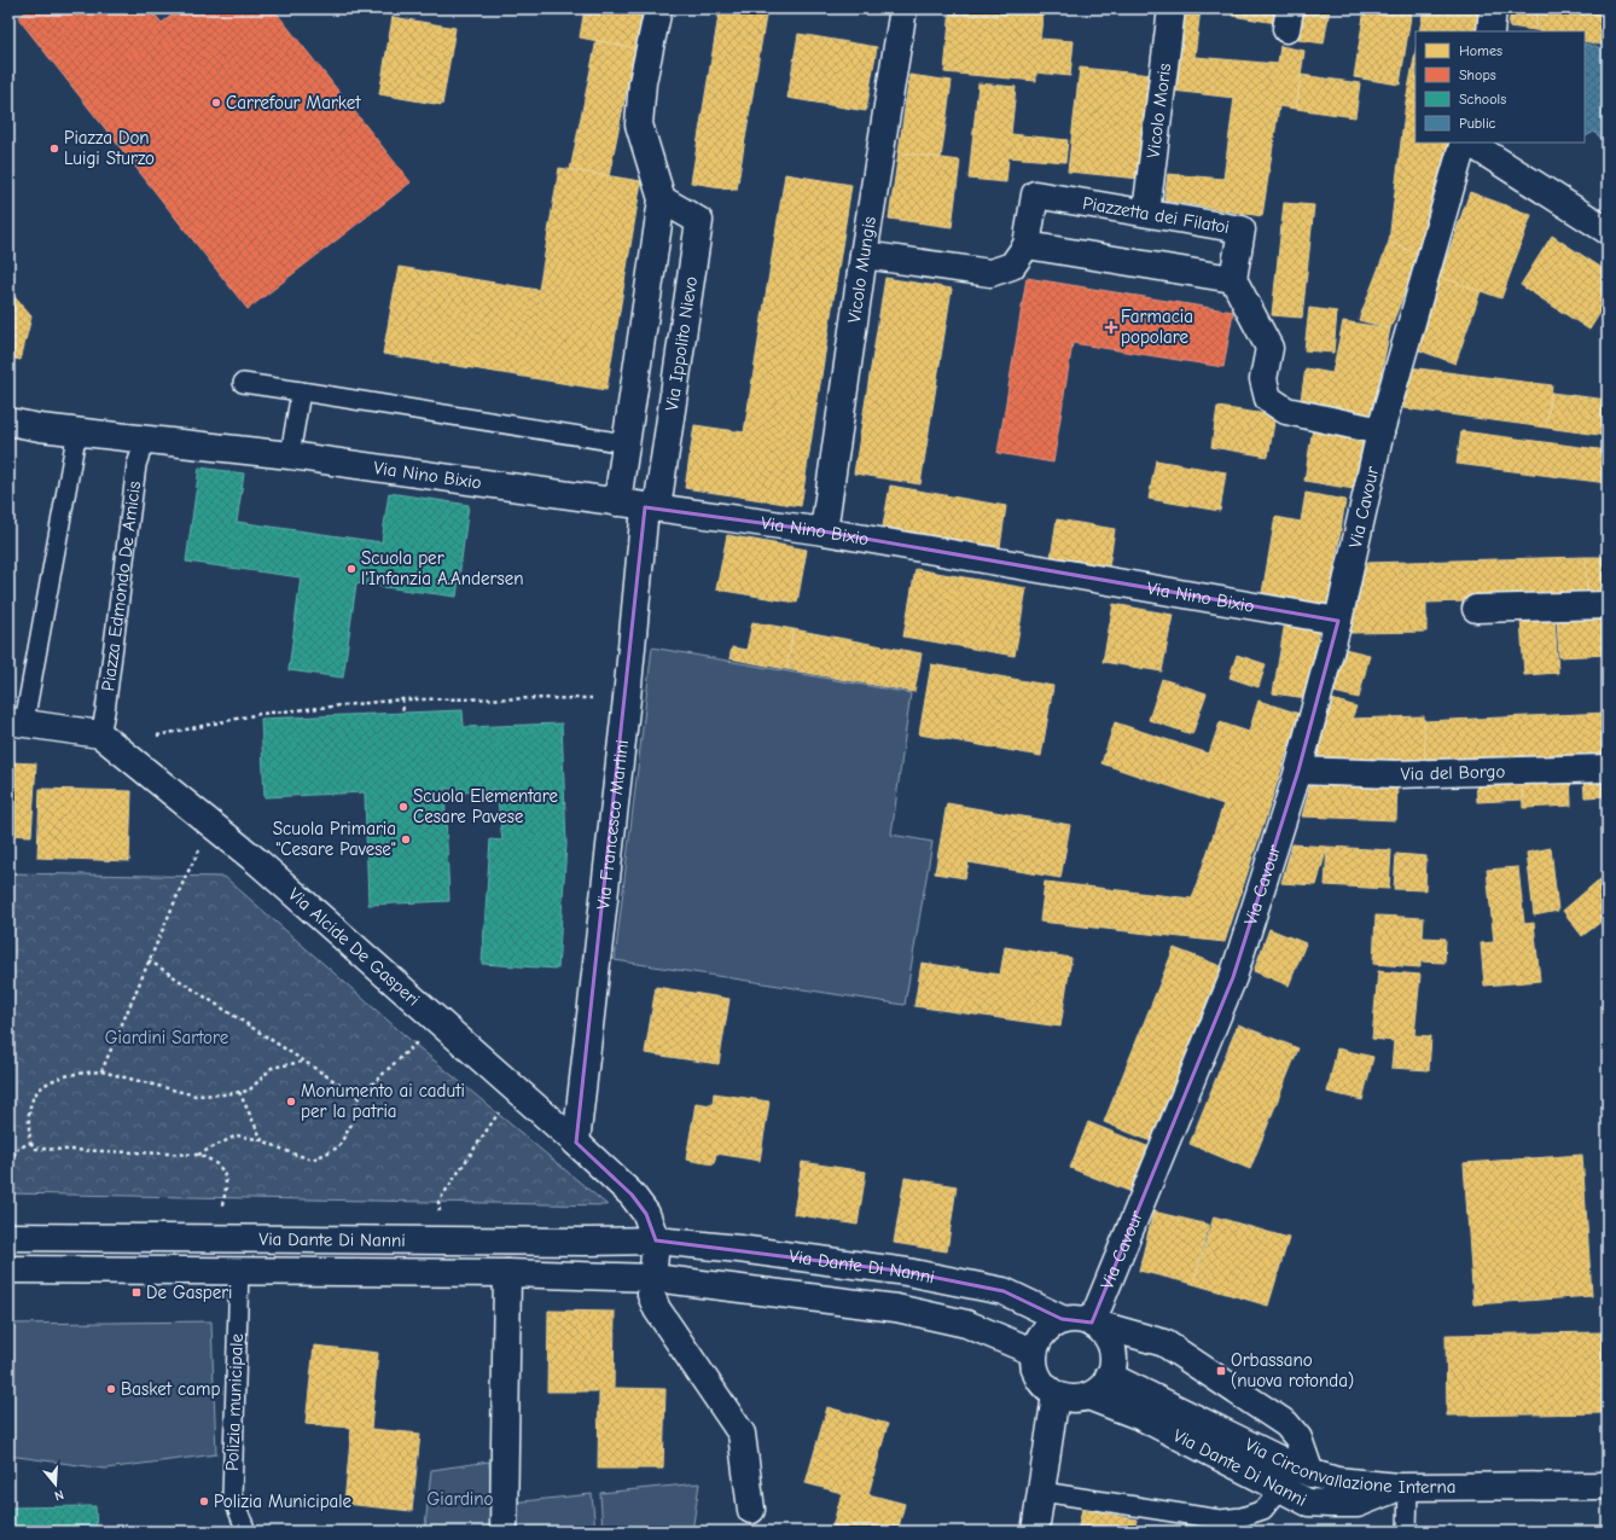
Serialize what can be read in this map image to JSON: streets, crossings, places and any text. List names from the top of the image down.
{
  "streets": {
    "street": [
      "Vicolo Moris",
      "Piazzetta dei Filatoi",
      "Vicolo Mungis",
      "Via Ippolito Nievo",
      "Via Nino Bixio",
      "Via Cavour",
      "Via del Borgo",
      "Via Francesco Martini",
      "Via Alcide De Gasperi",
      "Via Dante Di Nanni",
      "Via Circonvallazione Interna"
    ],
    "lane": ["Piazza Edmondo De Amicis", "Polizia municipale"]
  },
  "crossings": [
    ["Vicolo Moris", "Piazzetta dei Filatoi"],
    ["Piazzetta dei Filatoi", "Vicolo Mungis"],
    ["Vicolo Mungis", "Via Nino Bixio"],
    ["Via Ippolito Nievo", "Via Nino Bixio"],
    ["Via Ippolito Nievo", "Via Francesco Martini"],
    ["Via Nino Bixio", "Via Cavour"],
    ["Via Nino Bixio", "Piazza Edmondo De Amicis"],
    ["Via Nino Bixio", "Via Francesco Martini"],
    ["Via Cavour", "Via del Borgo"],
    ["Via Cavour", "Via Dante Di Nanni"],
    ["Via Cavour", "Via Circonvallazione Interna"],
    ["Piazza Edmondo De Amicis", "Via Alcide De Gasperi"],
    ["Via Francesco Martini", "Via Alcide De Gasperi"],
    ["Via Alcide De Gasperi", "Via Dante Di Nanni"],
    ["Via Dante Di Nanni", "Polizia municipale"],
    ["Via Dante Di Nanni", "Via Circonvallazione Interna"]
  ],
  "parks": ["Giardini Sartore", "Giardino"],
  "places": {
    "other": [
      "Carrefour Market",
      "Piazza Don Luigi Sturzo",
      "Scuola per l'Infanzia A.Andersen",
      "Scuola Elementare Cesare Pavese",
      "Scuola Primaria \"Cesare Pavese\"",
      "Monumento ai caduti per la patria",
      "Basket camp",
      "Polizia Municipale"
    ],
    "health": ["Farmacia popolare"],
    "transit": ["De Gasperi", "Orbassano (nuova rotonda)"]
  },
  "legend": [
    "Homes",
    "Shops",
    "Schools",
    "Public"
  ],
  "north": "bottom"
}
